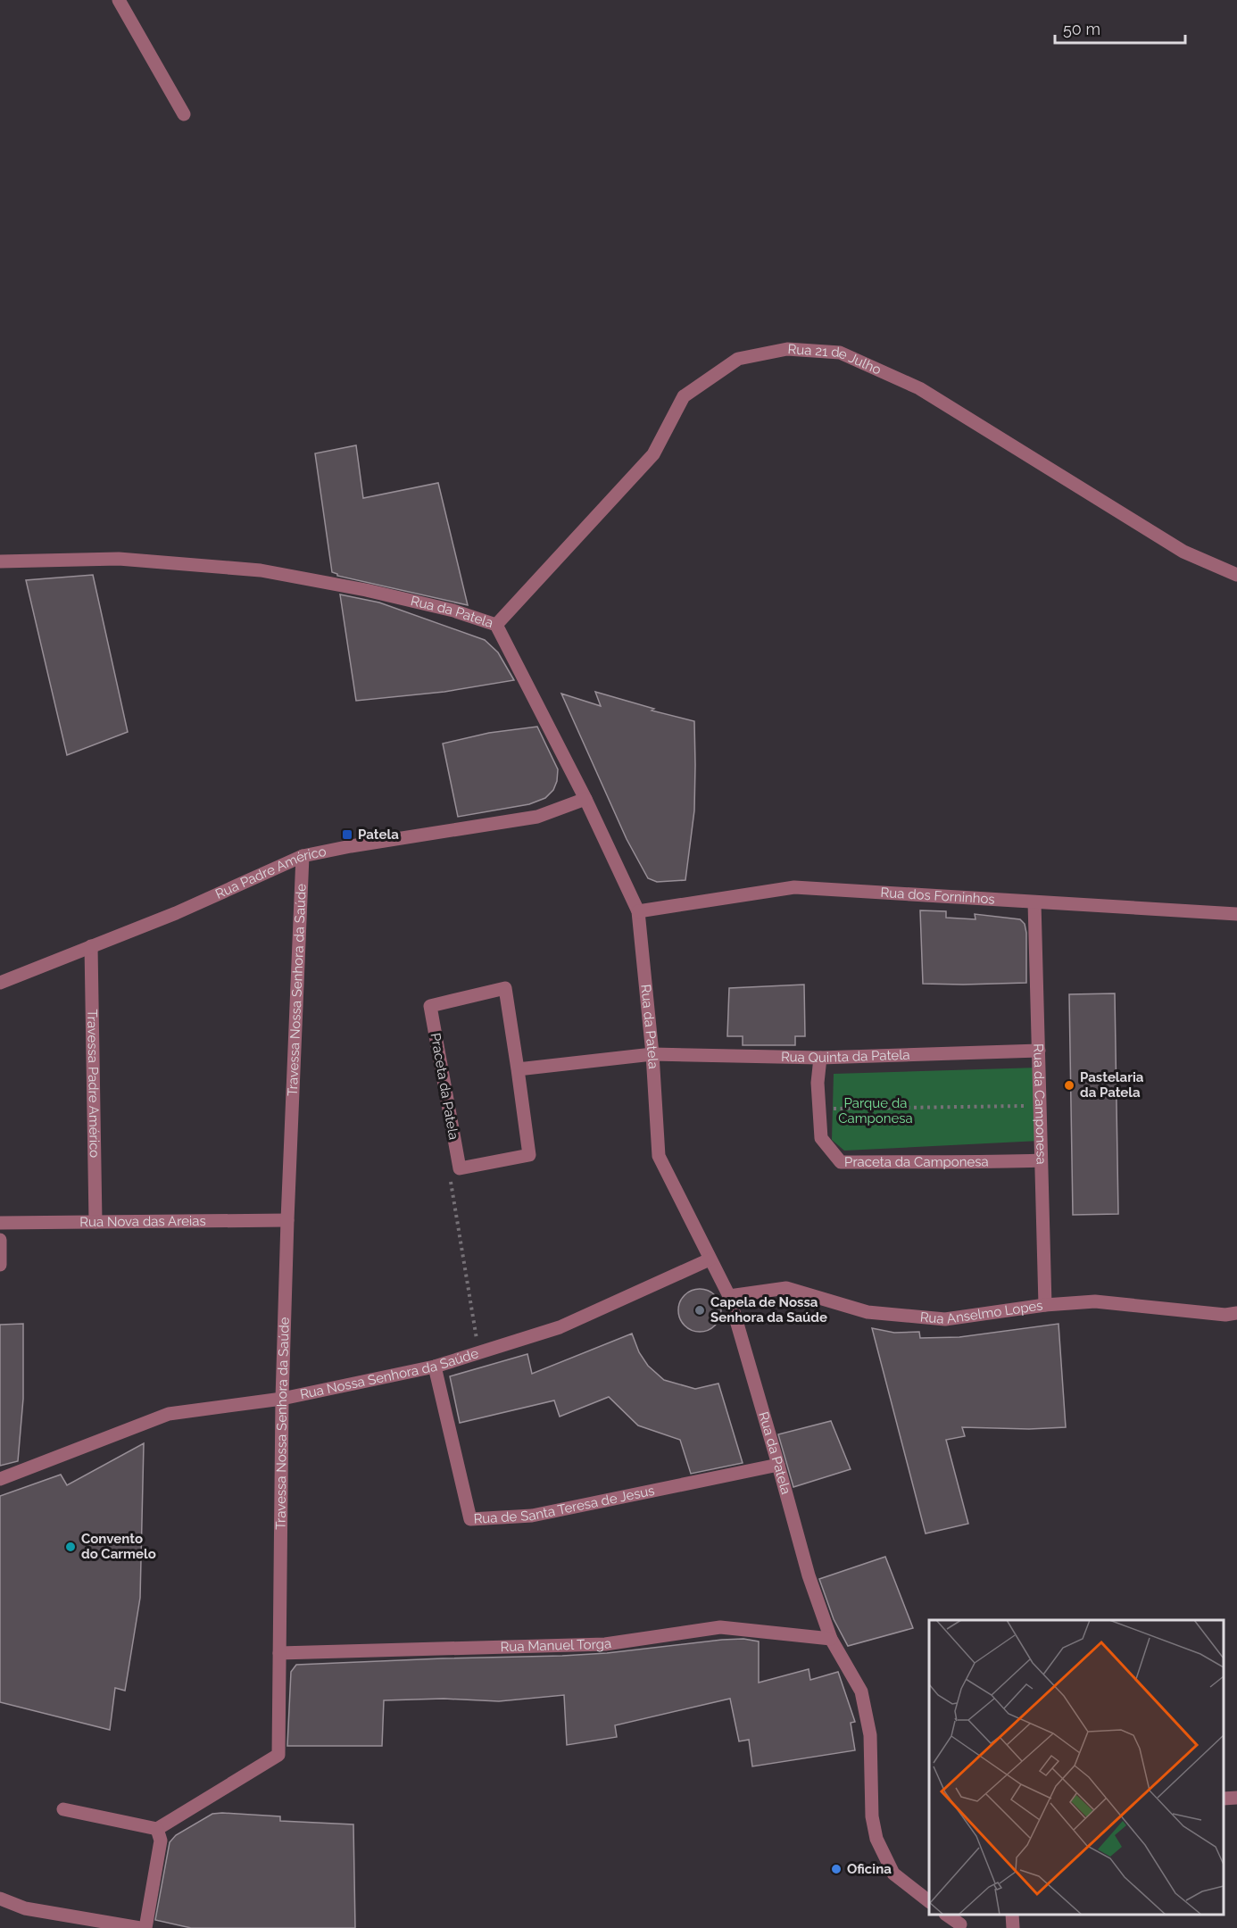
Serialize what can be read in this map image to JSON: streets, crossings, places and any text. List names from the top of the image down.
{
  "streets": {
    "street": [
      "Rua 21 de Julho",
      "Rua da Patela",
      "Rua Padre Américo",
      "Rua dos Forninhos",
      "Travessa Nossa Senhora da Saúde",
      "Rua Quinta da Patela",
      "Travessa Padre Américo",
      "Praceta da Patela",
      "Rua da Camponesa",
      "Praceta da Camponesa",
      "Rua Nova das Areias",
      "Rua Anselmo Lopes",
      "Rua Nossa Senhora da Saúde",
      "Rua de Santa Teresa de Jesus",
      "Rua Manuel Torga"
    ]
  },
  "crossings": [
    ["Rua 21 de Julho", "Rua da Patela"],
    ["Rua da Patela", "Rua Padre Américo"],
    ["Rua da Patela", "Rua dos Forninhos"],
    ["Rua da Patela", "Rua Quinta da Patela"],
    ["Rua da Patela", "Rua Anselmo Lopes"],
    ["Rua da Patela", "Rua Nossa Senhora da Saúde"],
    ["Rua da Patela", "Rua de Santa Teresa de Jesus"],
    ["Rua da Patela", "Rua Manuel Torga"],
    ["Rua Padre Américo", "Travessa Nossa Senhora da Saúde"],
    ["Rua Padre Américo", "Travessa Padre Américo"],
    ["Rua dos Forninhos", "Rua da Camponesa"],
    ["Travessa Nossa Senhora da Saúde", "Rua Nova das Areias"],
    ["Travessa Nossa Senhora da Saúde", "Rua Nossa Senhora da Saúde"],
    ["Travessa Nossa Senhora da Saúde", "Rua Manuel Torga"],
    ["Rua Quinta da Patela", "Rua da Camponesa"],
    ["Rua Quinta da Patela", "Praceta da Camponesa"],
    ["Travessa Padre Américo", "Rua Nova das Areias"],
    ["Rua da Camponesa", "Praceta da Camponesa"],
    ["Rua da Camponesa", "Rua Anselmo Lopes"],
    ["Rua Nossa Senhora da Saúde", "Rua de Santa Teresa de Jesus"]
  ],
  "parks": ["Parque da Camponesa"],
  "places": {
    "transit": ["Patela"],
    "other": [
      "Pastelaria da Patela",
      "Capela de Nossa Senhora da Saúde",
      "Convento do Carmelo",
      "Oficina"
    ]
  },
  "scale_bar": "50 m"
}
